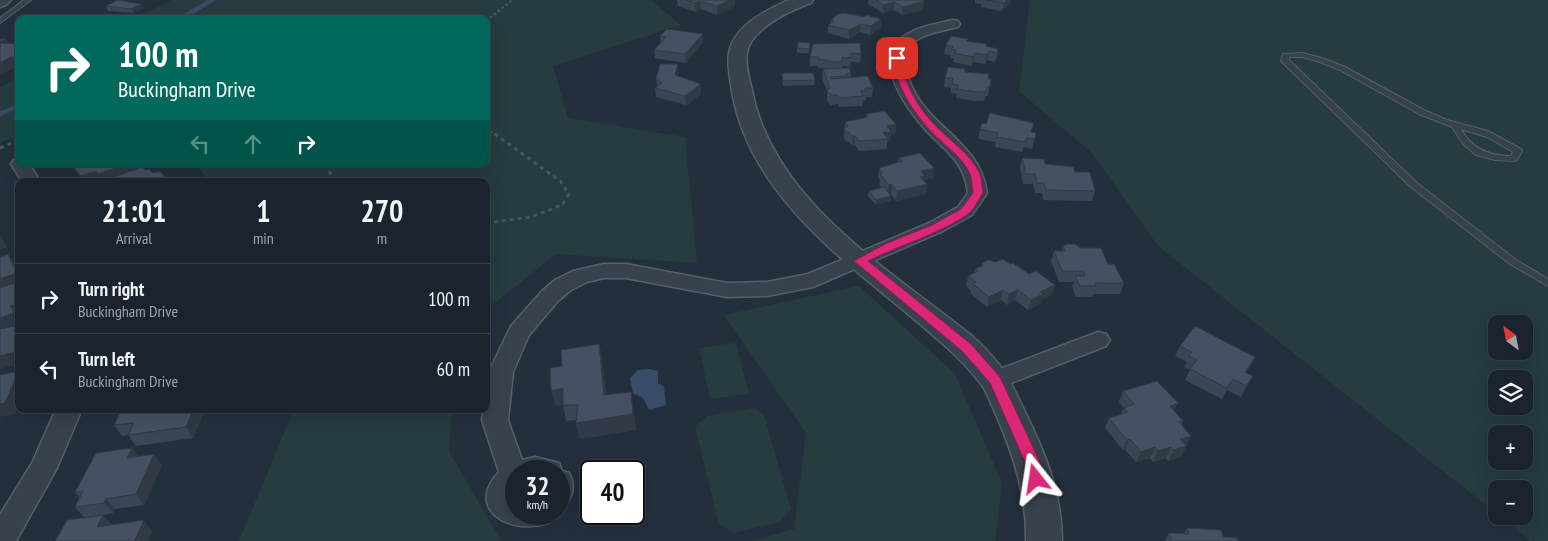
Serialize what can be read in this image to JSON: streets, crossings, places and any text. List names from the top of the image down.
{
  "north": "top left",
  "page": {
    "turn": ["100 m", "Buckingham Drive"],
    "eta": [
      "21:01",
      "Arrival",
      "1",
      "min",
      "270",
      "m"
    ],
    "list": [
      {
        "name": "Turn right",
        "note": "Buckingham Drive",
        "value": "100 m"
      },
      {
        "name": "Turn left",
        "note": "Buckingham Drive",
        "value": "60 m"
      }
    ],
    "map_buttons": ["+", "−"],
    "speed": "32 km/h",
    "limit": "40"
  }
}
